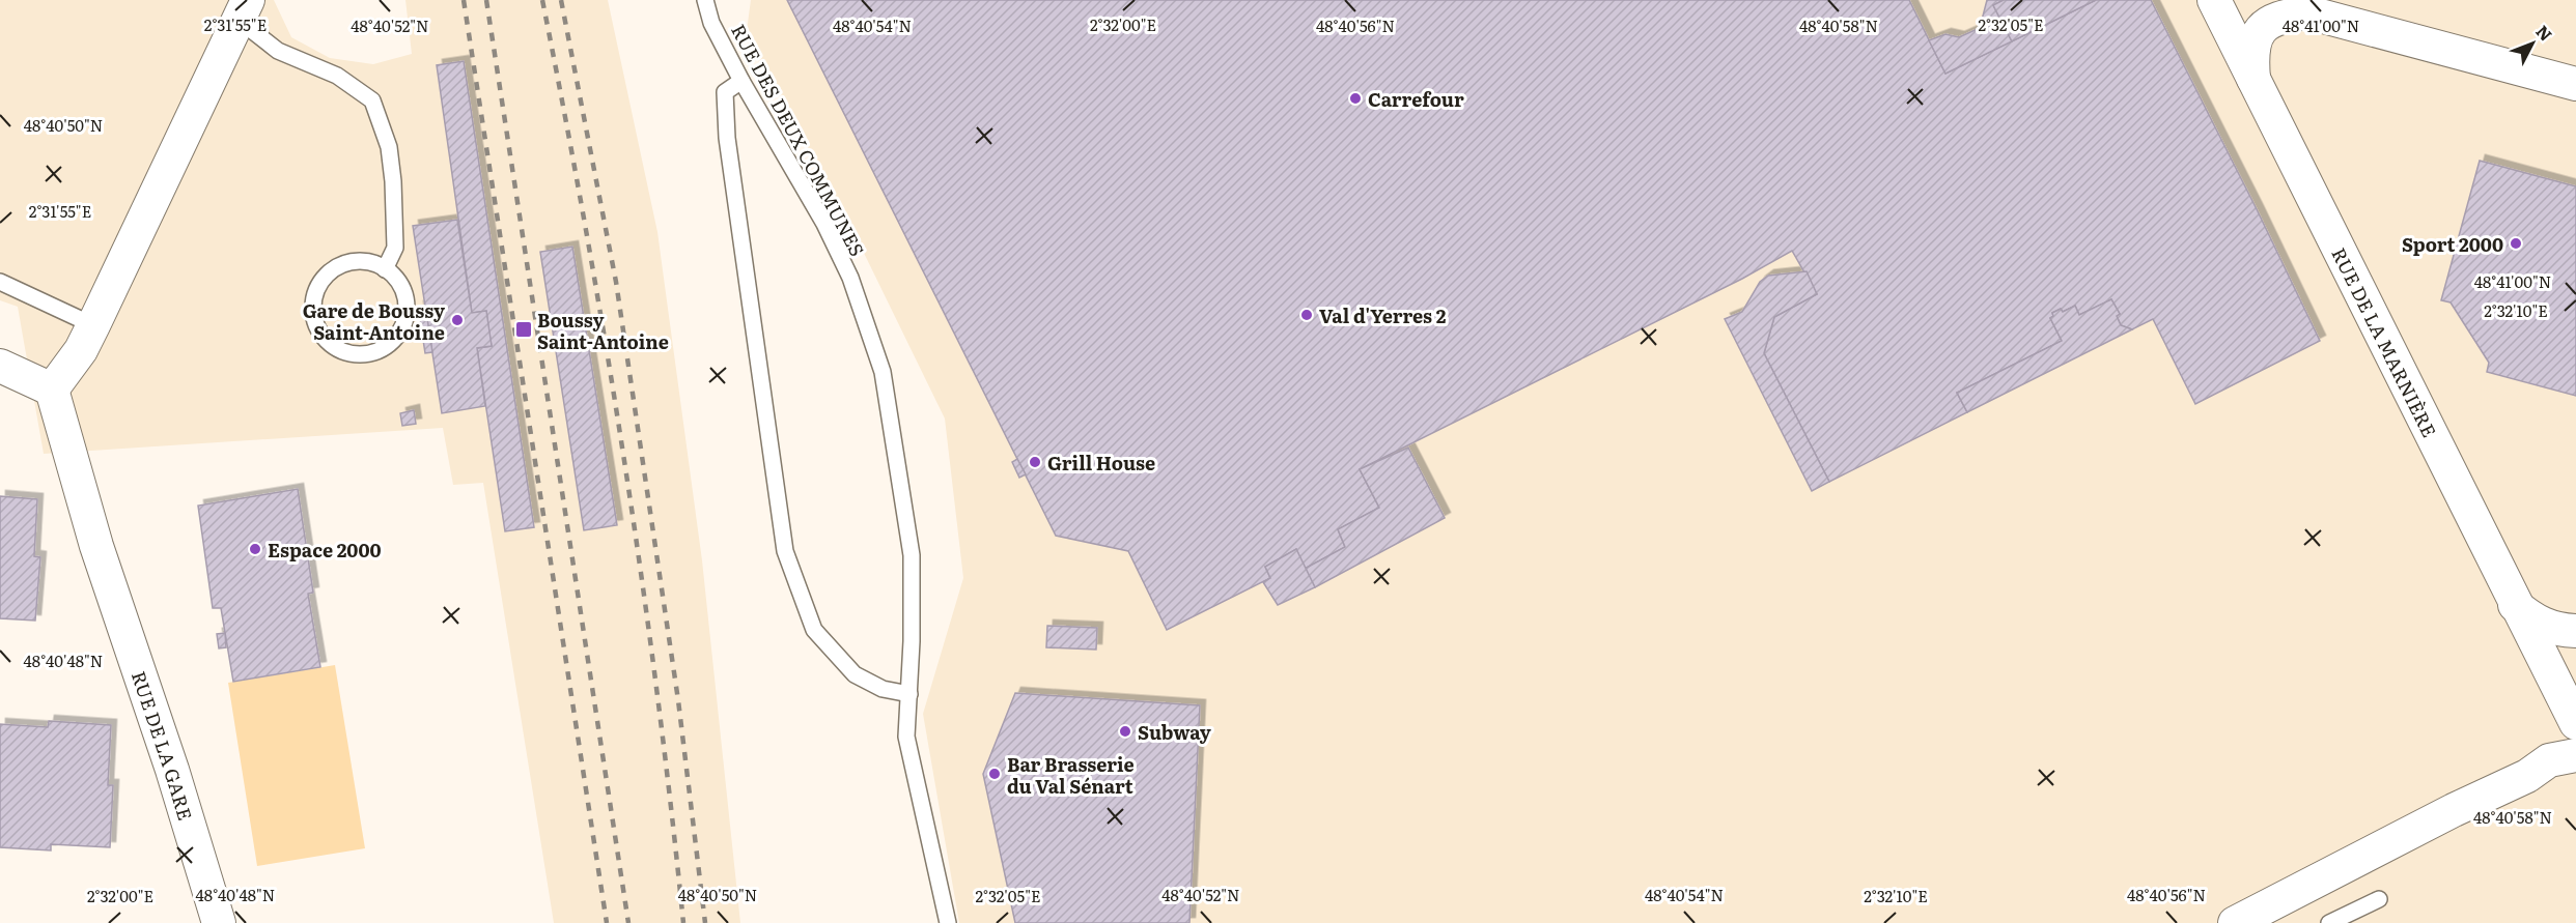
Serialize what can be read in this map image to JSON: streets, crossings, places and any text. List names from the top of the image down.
{
  "streets": {
    "street": ["RUE DE LA MARNIÈRE", "RUE DE LA GARE"],
    "lane": ["RUE DES DEUX COMMUNES"]
  },
  "places": {
    "other": [
      "Carrefour",
      "Sport 2000",
      "Val d'Yerres 2",
      "Gare de Boussy Saint-Antoine",
      "Grill House",
      "Espace 2000",
      "Subway",
      "Bar Brasserie du Val Sénart"
    ],
    "transit": ["Boussy Saint-Antoine"]
  },
  "north": "top right",
  "coordinates": [
    "2°31'55\"E",
    "2°32'00\"E",
    "2°32'05\"E",
    "48°40'52\"N",
    "48°40'54\"N",
    "48°40'56\"N",
    "48°40'58\"N",
    "48°41'00\"N",
    "48°40'50\"N",
    "2°32'10\"E",
    "48°40'48\"N"
  ]
}
